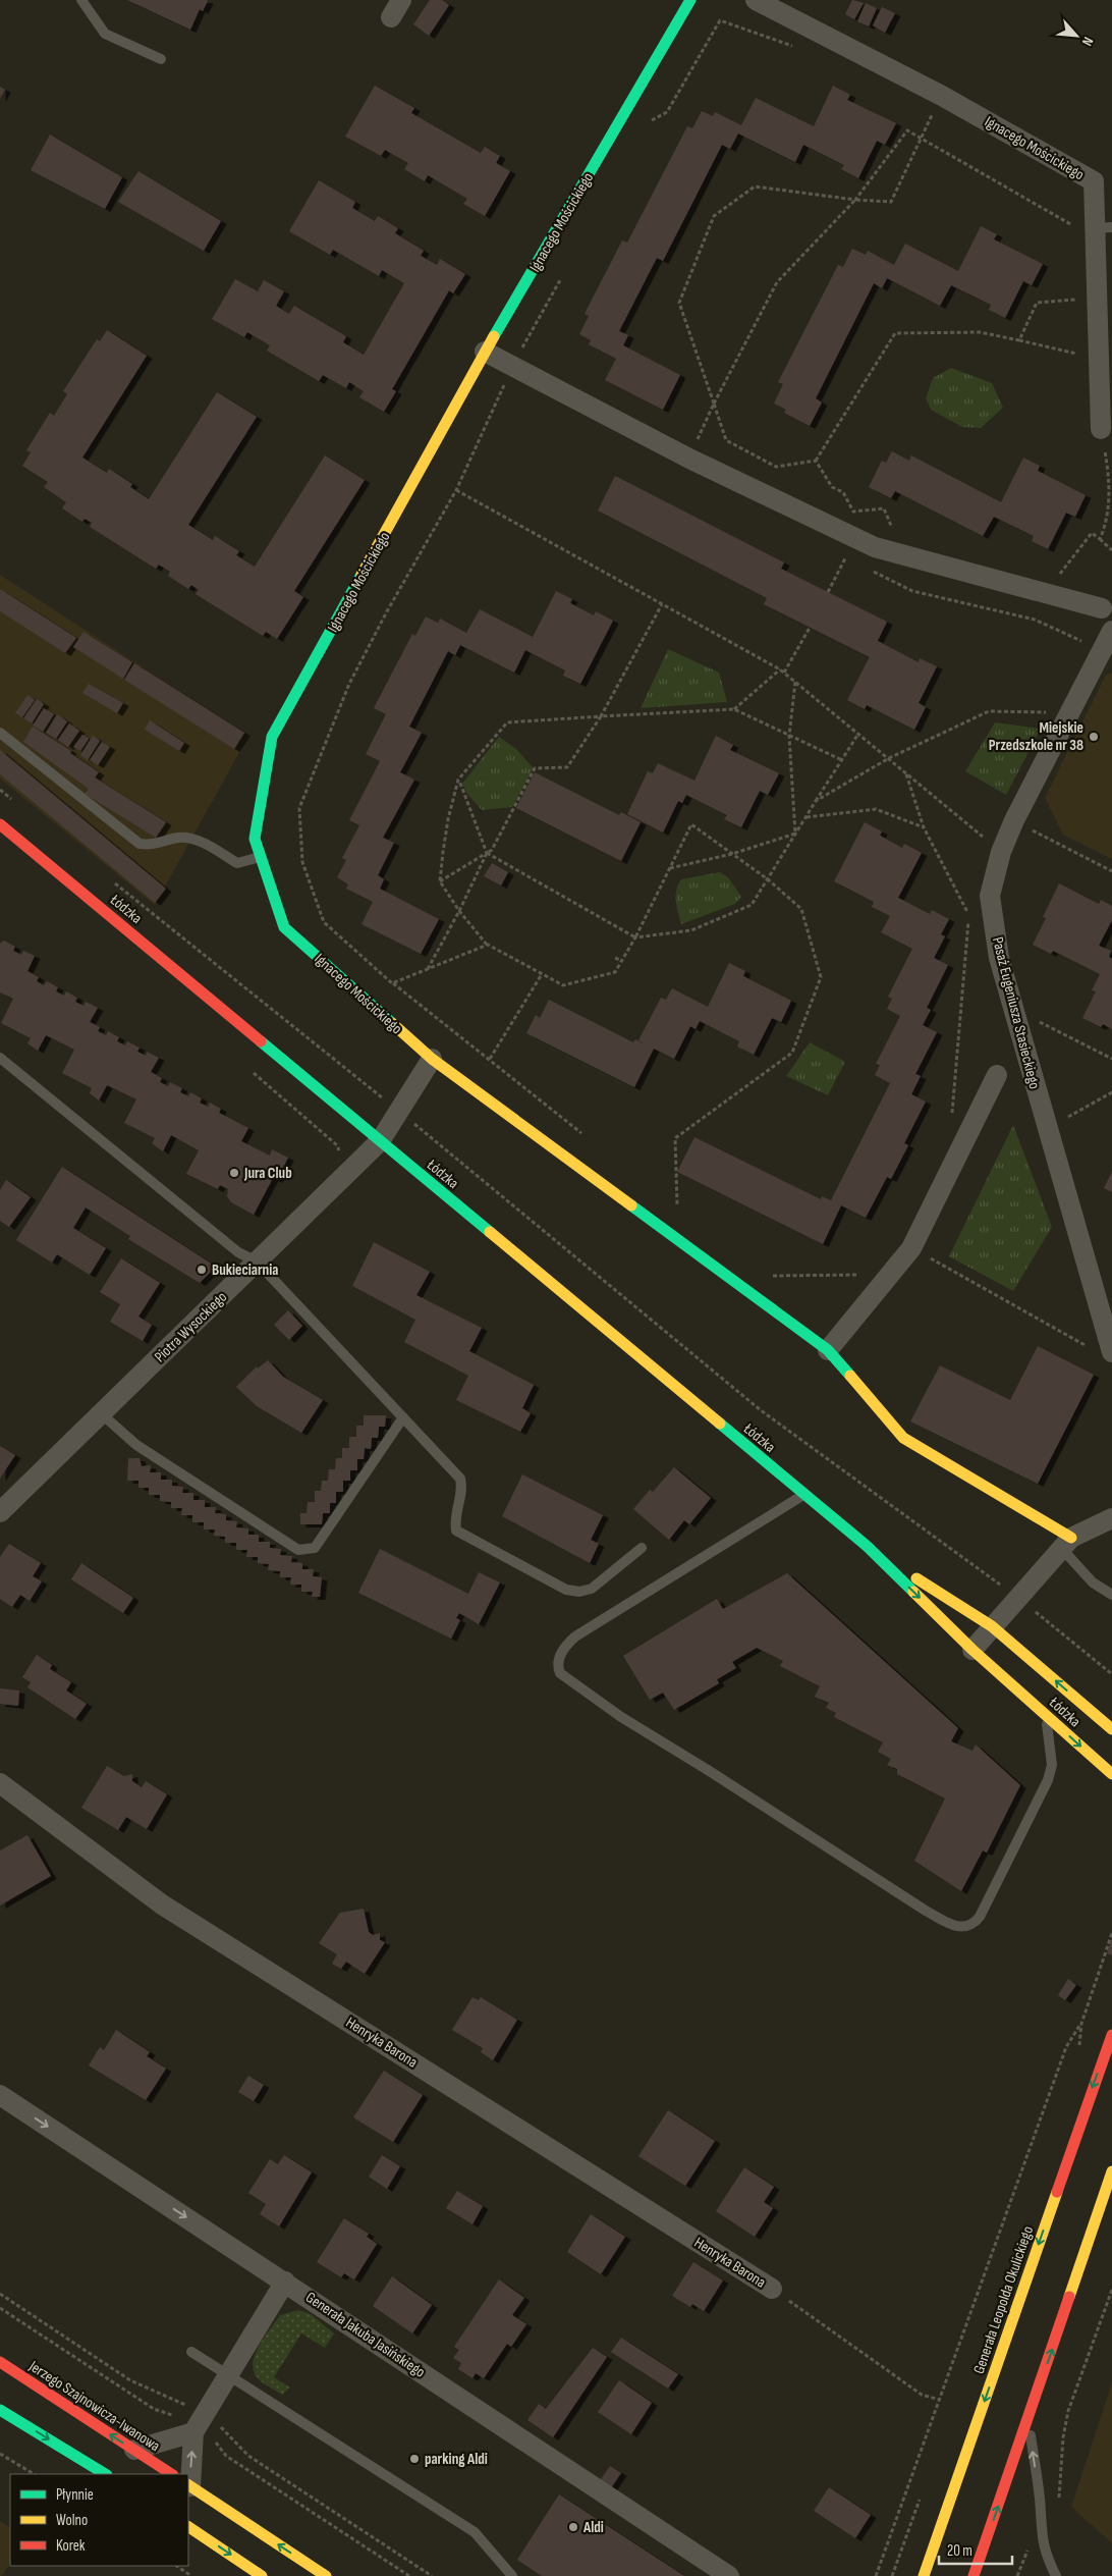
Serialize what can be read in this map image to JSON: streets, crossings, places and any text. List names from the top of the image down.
{
  "streets": {
    "street": [
      "Ignacego Mościckiego",
      "Łódzka",
      "Pasaż Eugeniusza Stasieckiego",
      "Piotra Wysockiego",
      "Henryka Barona",
      "Generała Leopolda Okulickiego",
      "Generała Jakuba Jasińskiego",
      "Jerzego Szajnowicza-Iwanowa"
    ]
  },
  "crossings": [
    ["Łódzka", "Piotra Wysockiego"]
  ],
  "one_way": ["Generała Jakuba Jasińskiego"],
  "places": [
    "Miejskie Przedszkole nr 38",
    "Jura Club",
    "Bukieciarnia",
    "parking Aldi",
    "Aldi"
  ],
  "legend": ["Płynnie", "Wolno", "Korek"],
  "scale_bar": "20 m",
  "north": "bottom right"
}
